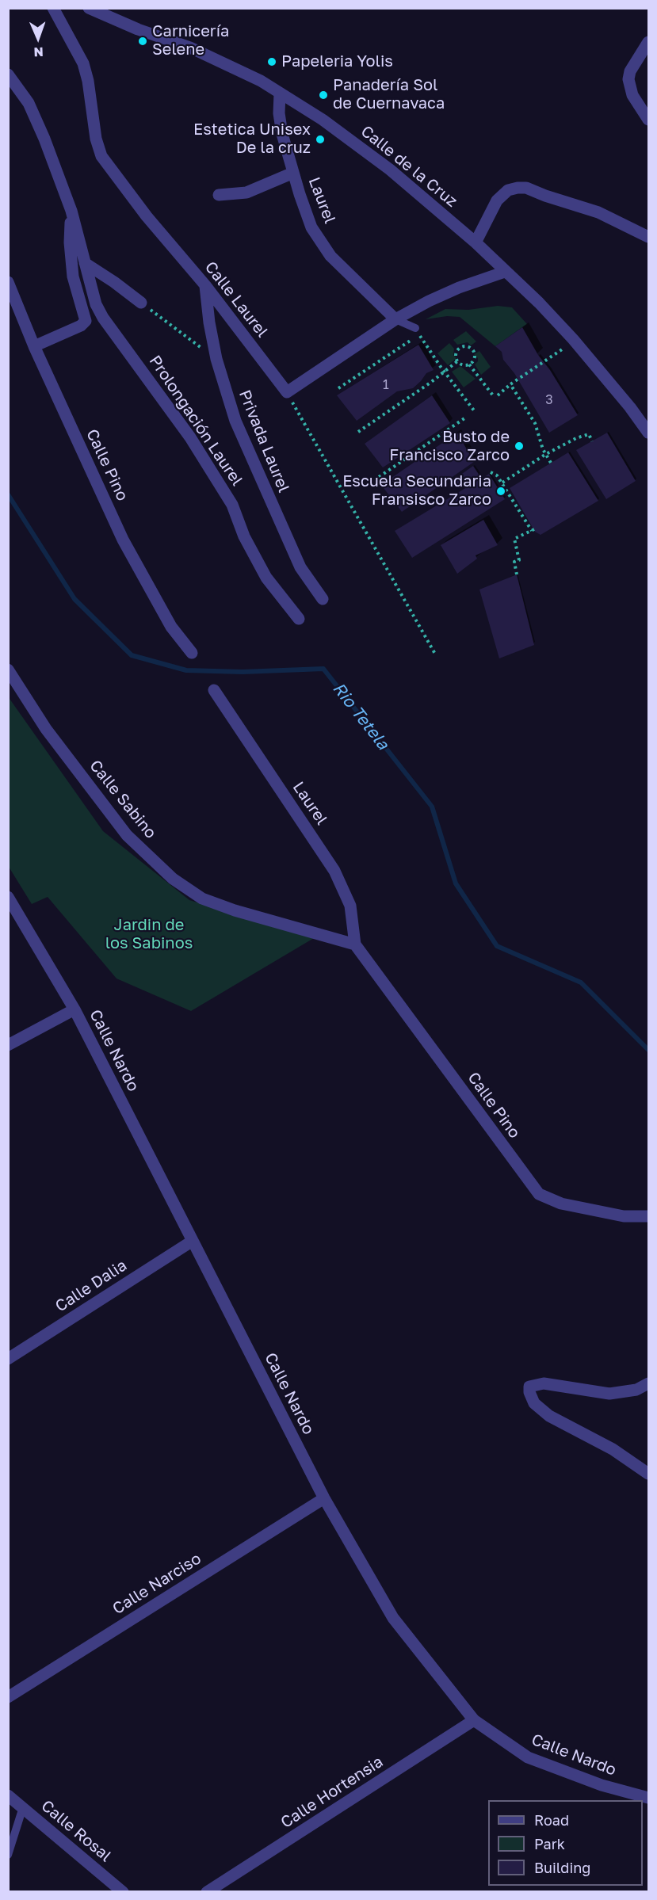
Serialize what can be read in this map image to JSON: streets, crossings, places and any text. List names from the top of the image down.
{
  "streets": {
    "street": [
      "Calle de la Cruz",
      "Laurel",
      "Calle Laurel",
      "Prolongación Laurel",
      "Privada Laurel",
      "Calle Pino",
      "Calle Sabino",
      "Calle Nardo",
      "Calle Dalia",
      "Calle Narciso",
      "Calle Hortensia",
      "Calle Rosal"
    ]
  },
  "crossings": [
    ["Calle de la Cruz", "Laurel"],
    ["Laurel", "Calle Pino"],
    ["Laurel", "Calle Sabino"],
    ["Calle Laurel", "Privada Laurel"],
    ["Calle Pino", "Calle Sabino"],
    ["Calle Nardo", "Calle Dalia"],
    ["Calle Nardo", "Calle Narciso"],
    ["Calle Nardo", "Calle Hortensia"]
  ],
  "water": ["Rio Tetela"],
  "parks": ["Jardin de los Sabinos"],
  "places": [
    "Carnicería Selene",
    "Papeleria Yolis",
    "Panadería Sol de Cuernavaca",
    "Estetica Unisex De la cruz",
    "Busto de Francisco Zarco",
    "Escuela Secundaria Fransisco Zarco"
  ],
  "house_numbers": ["1", "3"],
  "legend": ["Road", "Park", "Building"],
  "north": "bottom"
}
